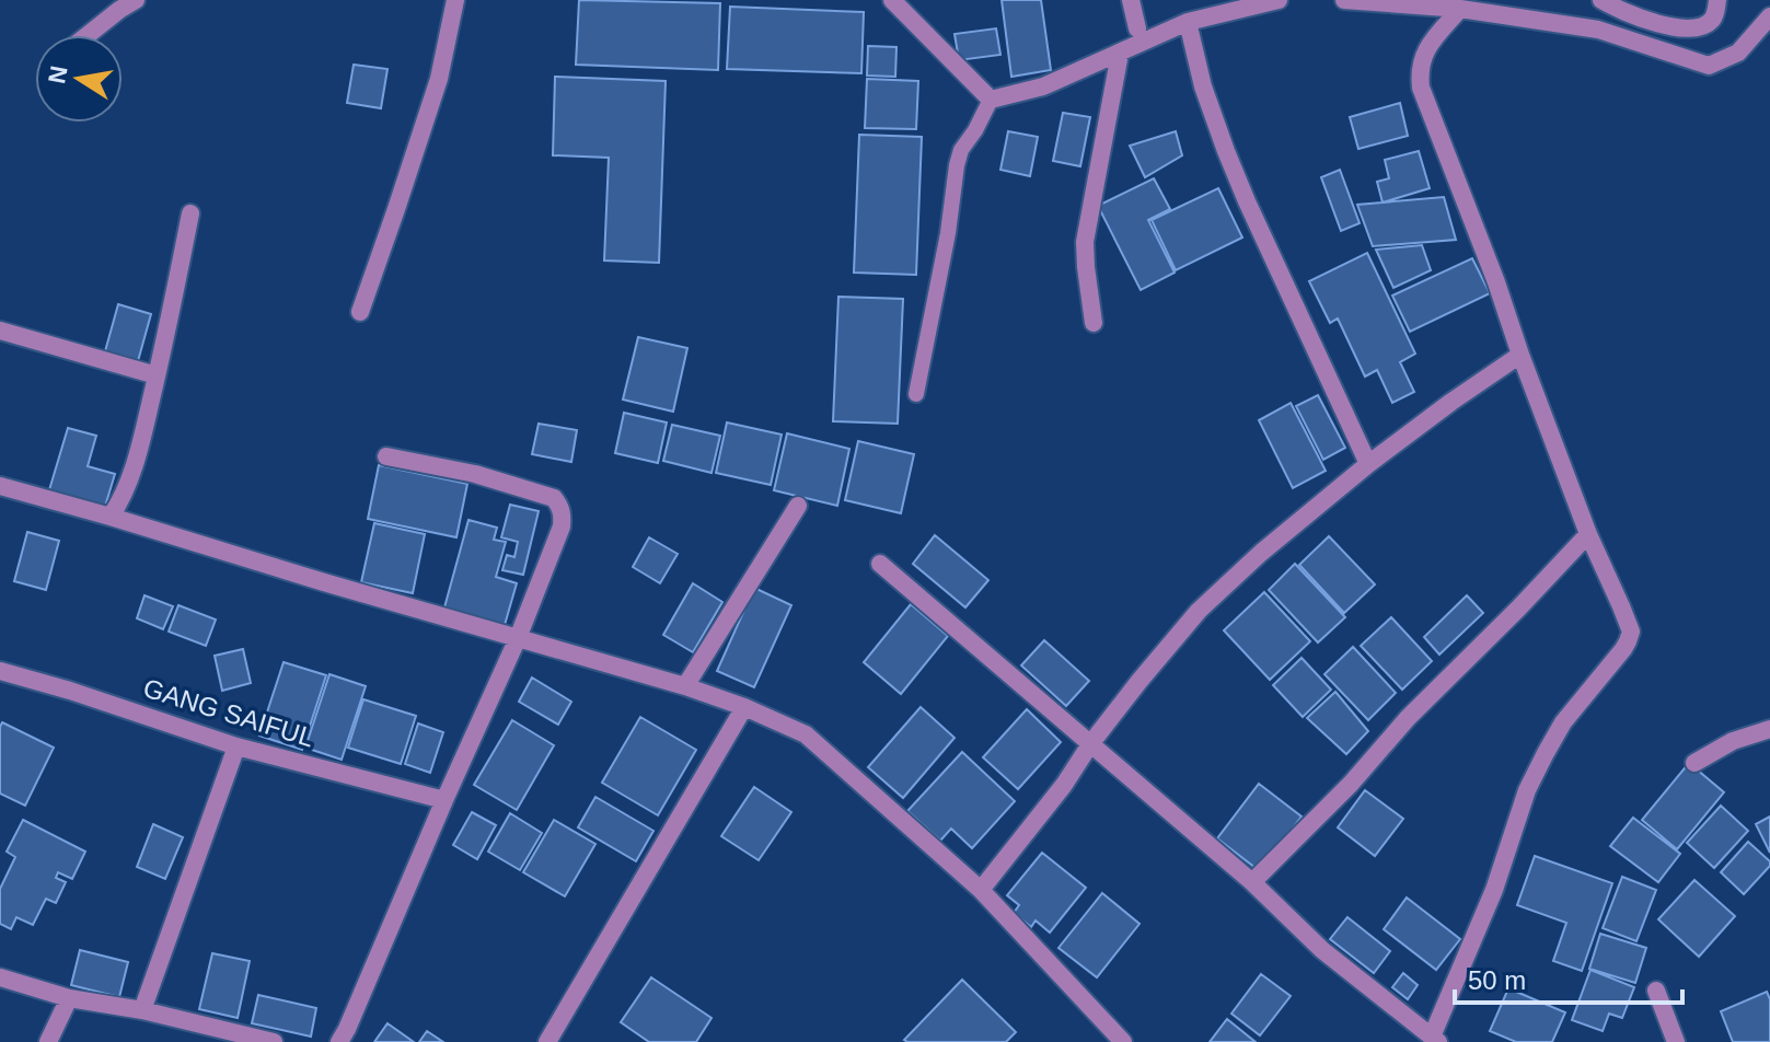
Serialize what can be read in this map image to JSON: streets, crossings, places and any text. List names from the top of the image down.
{
  "streets": {
    "street": ["GANG SAIFUL"]
  },
  "scale_bar": "50 m",
  "north": "left"
}
